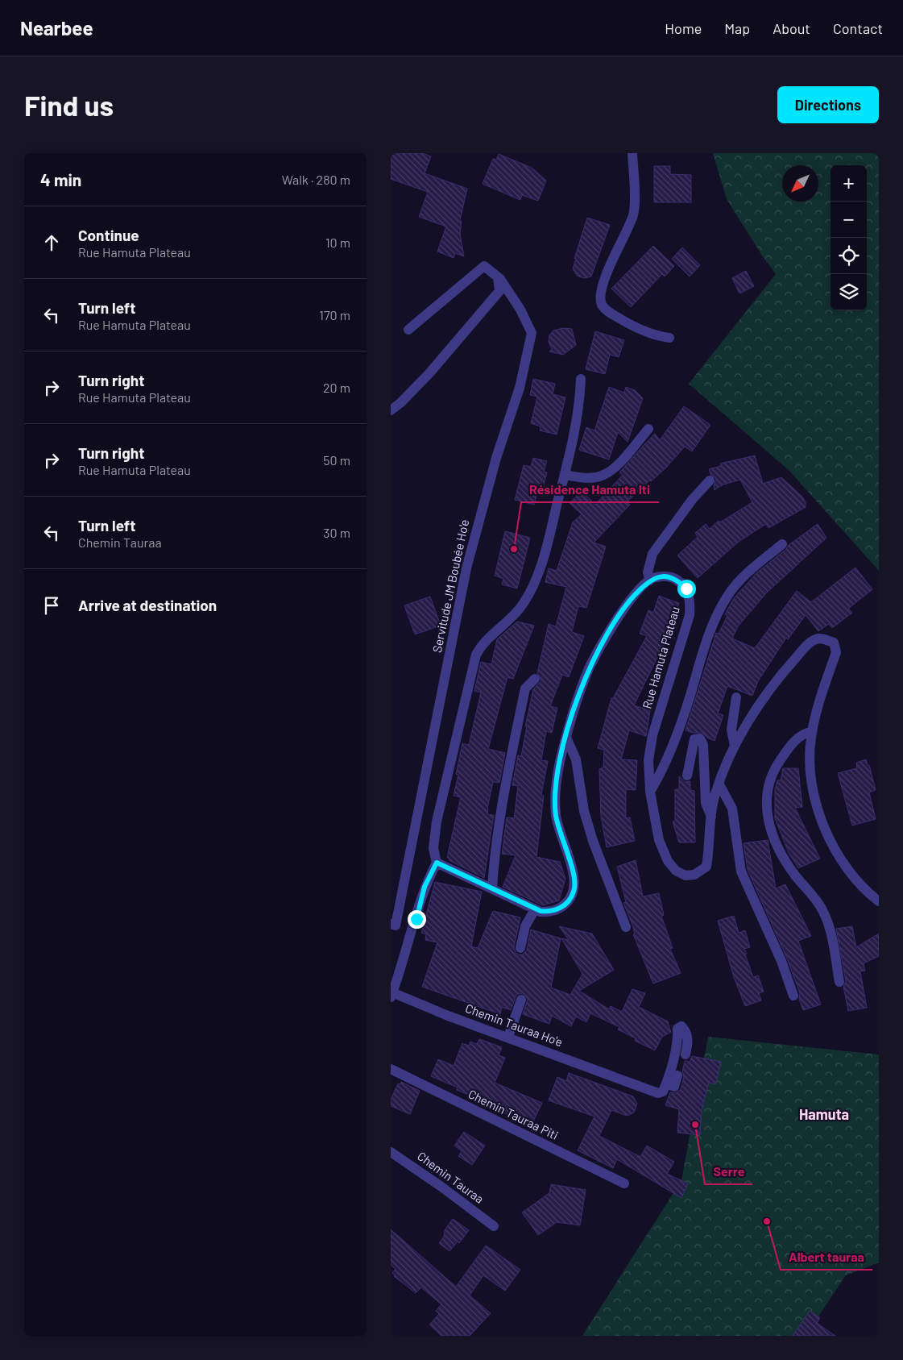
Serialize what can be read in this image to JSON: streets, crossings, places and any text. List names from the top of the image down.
{
  "streets": {
    "street": [
      "Servitude JM Boubée Ho'e",
      "Rue Hamuta Plateau",
      "Chemin Tauraa Ho'e",
      "Chemin Tauraa Piti",
      "Chemin Tauraa"
    ]
  },
  "districts": ["Hamuta"],
  "places": ["Résidence Hamuta Iti", "Serre", "Albert tauraa"],
  "north": "bottom left",
  "page": {
    "header": "Nearbee",
    "nav": [
      "Home",
      "Map",
      "About",
      "Contact"
    ],
    "buttons": "Directions",
    "title": "Find us",
    "heading": ["4 min", "Walk · 280 m"],
    "map_buttons": ["+", "−"],
    "list": [
      ["Continue", "Rue Hamuta Plateau", "10 m"],
      ["Turn left", "Rue Hamuta Plateau", "170 m"],
      ["Turn right", "Rue Hamuta Plateau", "20 m"],
      ["Turn right", "Rue Hamuta Plateau", "50 m"],
      ["Turn left", "Chemin Tauraa", "30 m"],
      "Arrive at destination"
    ]
  }
}
